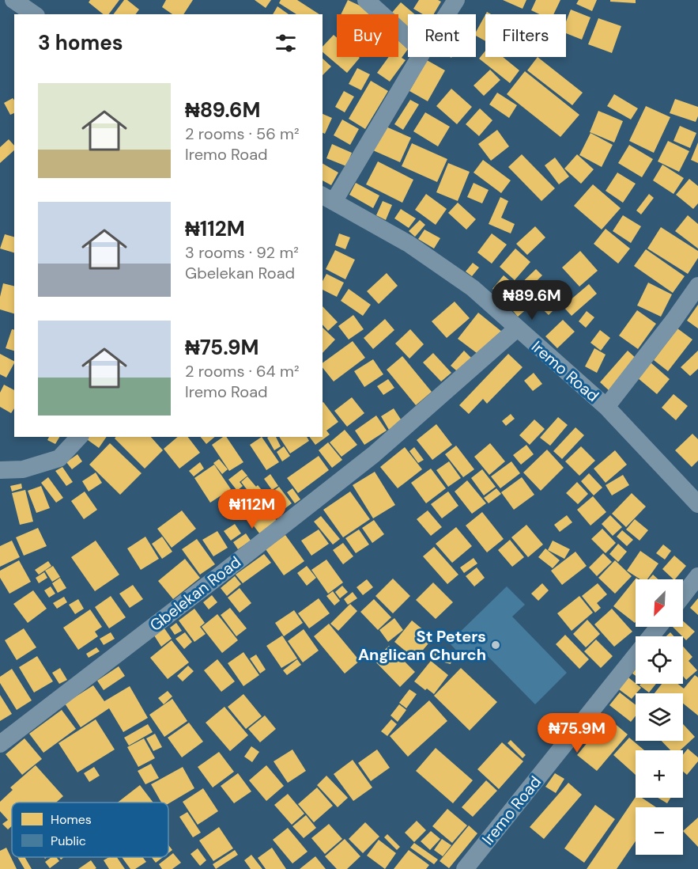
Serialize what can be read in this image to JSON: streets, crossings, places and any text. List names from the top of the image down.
{
  "streets": {
    "street": ["Iremo Road", "Gbelekan Road"]
  },
  "crossings": [
    ["Iremo Road", "Gbelekan Road"]
  ],
  "places": ["St Peters Anglican Church"],
  "legend": ["Homes", "Public"],
  "north": "bottom left",
  "page": {
    "chip": ["Buy", "Rent", "Filters"],
    "heading": "3 homes",
    "list": [
      {
        "name": "₦89.6M",
        "note": "2 rooms · 56 m² · Iremo Road"
      },
      {
        "name": "₦112M",
        "note": "3 rooms · 92 m² · Gbelekan Road"
      },
      {
        "name": "₦75.9M",
        "note": "2 rooms · 64 m² · Iremo Road"
      }
    ],
    "price": ["₦89.6M", "₦112M", "₦75.9M"],
    "map_buttons": ["+", "−"]
  }
}
